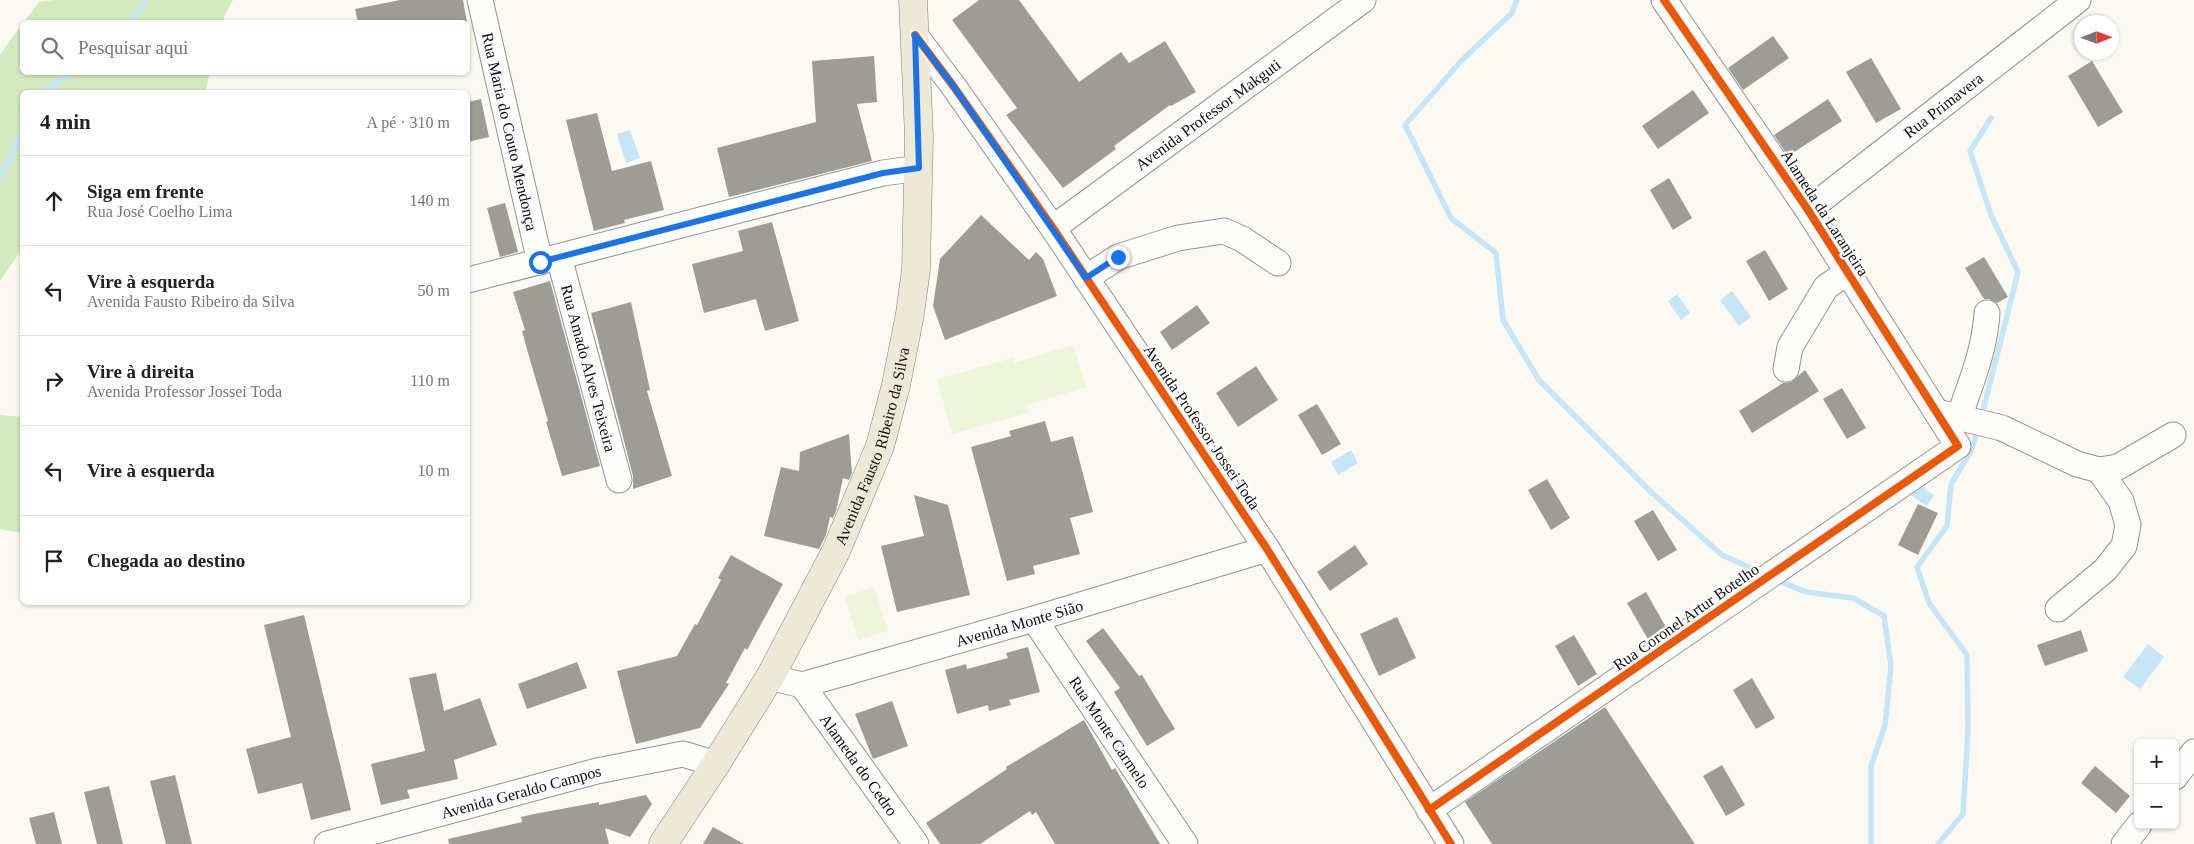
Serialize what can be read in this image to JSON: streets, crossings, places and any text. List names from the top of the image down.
{
  "streets": {
    "main road": ["Avenida Fausto Ribeiro da Silva"],
    "street": [
      "Rua Primavera",
      "Avenida Professor Makguti",
      "Rua Maria do Couto Mendonça",
      "Alameda da Laranjeira",
      "Rua Amado Alves Teixeira",
      "Avenida Professor Jossei Toda",
      "Rua Coronel Artur Botelho",
      "Avenida Monte Sião",
      "Rua Monte Carmelo",
      "Alameda do Cedro",
      "Avenida Geraldo Campos"
    ]
  },
  "crossings": [
    ["Rua Primavera", "Alameda da Laranjeira"],
    ["Avenida Professor Makguti", "Avenida Professor Jossei Toda"],
    ["Rua Maria do Couto Mendonça", "Rua Amado Alves Teixeira"],
    ["Alameda da Laranjeira", "Rua Coronel Artur Botelho"],
    ["Avenida Professor Jossei Toda", "Avenida Fausto Ribeiro da Silva"],
    ["Avenida Professor Jossei Toda", "Rua Coronel Artur Botelho"],
    ["Avenida Professor Jossei Toda", "Avenida Monte Sião"],
    ["Avenida Fausto Ribeiro da Silva", "Avenida Monte Sião"],
    ["Avenida Fausto Ribeiro da Silva", "Avenida Geraldo Campos"],
    ["Avenida Monte Sião", "Rua Monte Carmelo"],
    ["Avenida Monte Sião", "Alameda do Cedro"]
  ],
  "north": "right",
  "page": {
    "search": "Pesquisar aqui",
    "heading": ["4 min", "A pé · 310 m"],
    "list": [
      ["Siga em frente", "Rua José Coelho Lima", "140 m"],
      ["Vire à esquerda", "Avenida Fausto Ribeiro da Silva", "50 m"],
      ["Vire à direita", "Avenida Professor Jossei Toda", "110 m"],
      ["Vire à esquerda", "10 m"],
      "Chegada ao destino"
    ],
    "map_buttons": ["+", "−"]
  }
}
